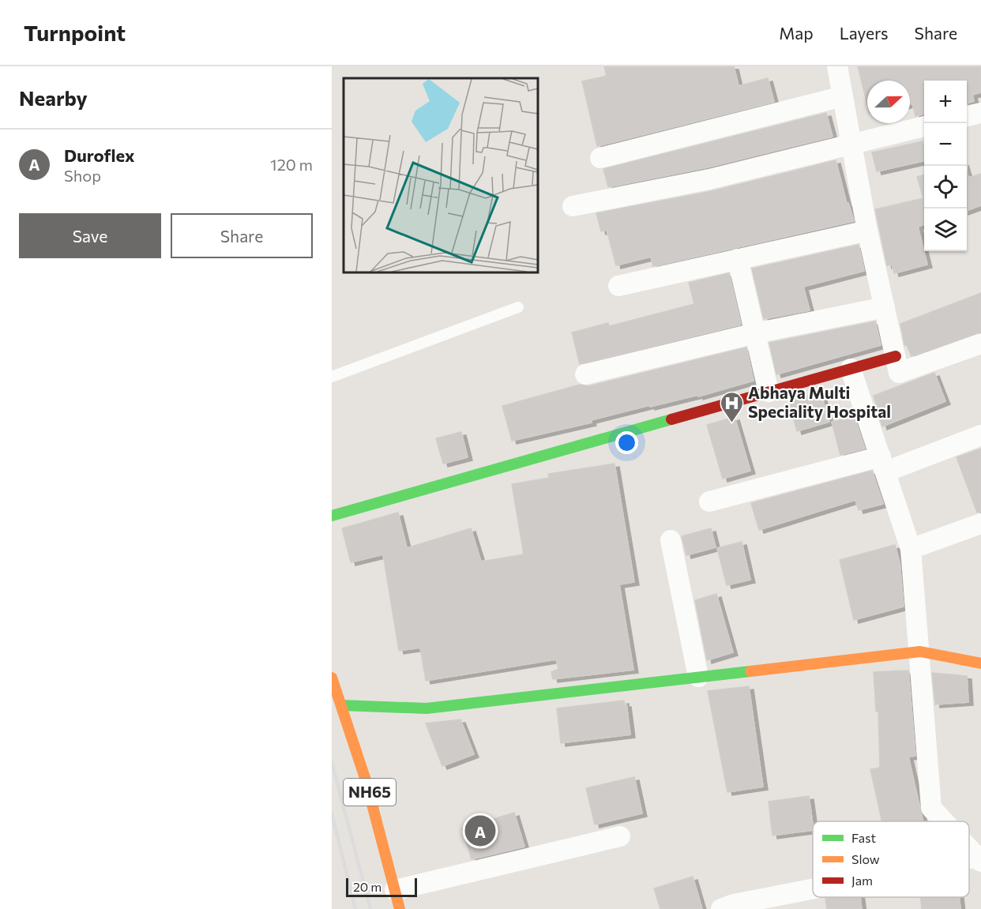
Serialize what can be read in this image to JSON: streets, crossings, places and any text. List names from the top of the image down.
{
  "streets": {
    "main road": ["NH65"]
  },
  "places": {
    "hospital": ["Abhaya Multi Speciality Hospital"]
  },
  "legend": ["Fast", "Slow", "Jam"],
  "scale_bar": "20 m",
  "north": "right",
  "page": {
    "header": "Turnpoint",
    "nav": ["Map", "Layers", "Share"],
    "heading": "Nearby",
    "map_buttons": ["+", "−"],
    "list": [
      {
        "mark": "A",
        "name": "Duroflex",
        "note": "Shop",
        "value": "120 m"
      }
    ],
    "buttons": ["Save", "Share"],
    "pins": "A",
    "scale": "20 m"
  }
}
